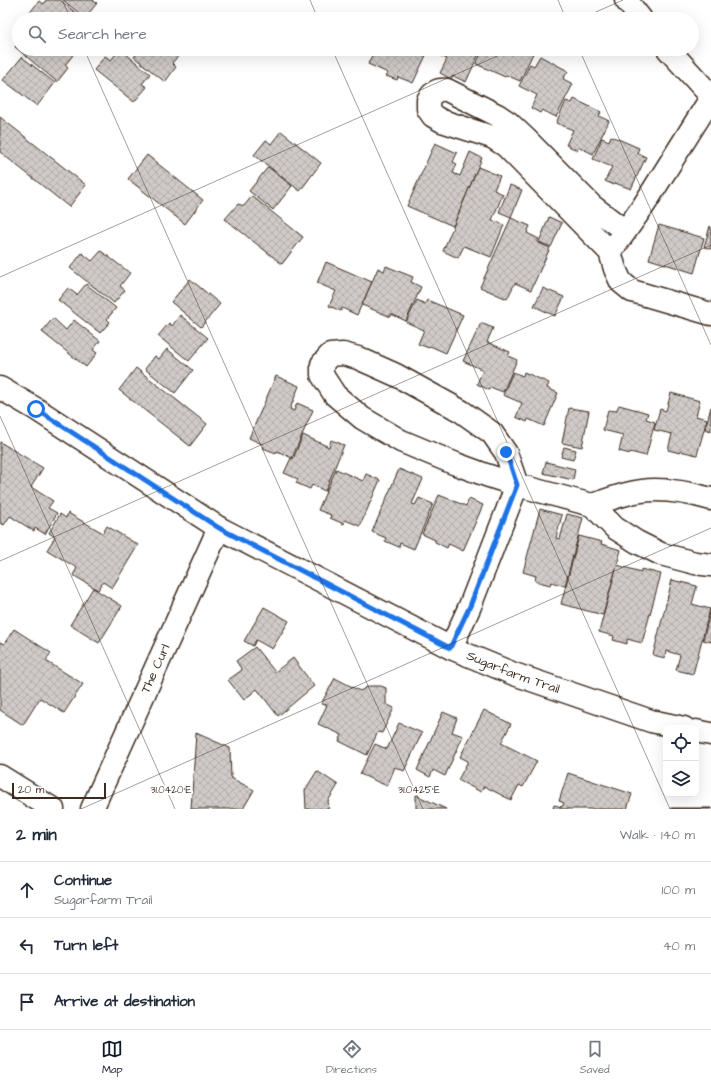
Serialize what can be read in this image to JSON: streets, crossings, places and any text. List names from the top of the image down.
{
  "streets": {
    "street": ["The Curl", "Sugarfarm Trail"]
  },
  "crossings": [
    ["The Curl", "Sugarfarm Trail"]
  ],
  "scale_bar": "20 m",
  "page": {
    "search": "Search here",
    "scale": "20 m",
    "heading": ["2 min", "Walk · 140 m"],
    "list": [
      ["Continue", "Sugarfarm Trail", "100 m"],
      ["Turn left", "40 m"],
      "Arrive at destination"
    ],
    "nav": ["Map", "Directions", "Saved"]
  },
  "coordinates": ["31.0420°E", "31.0425°E"]
}
